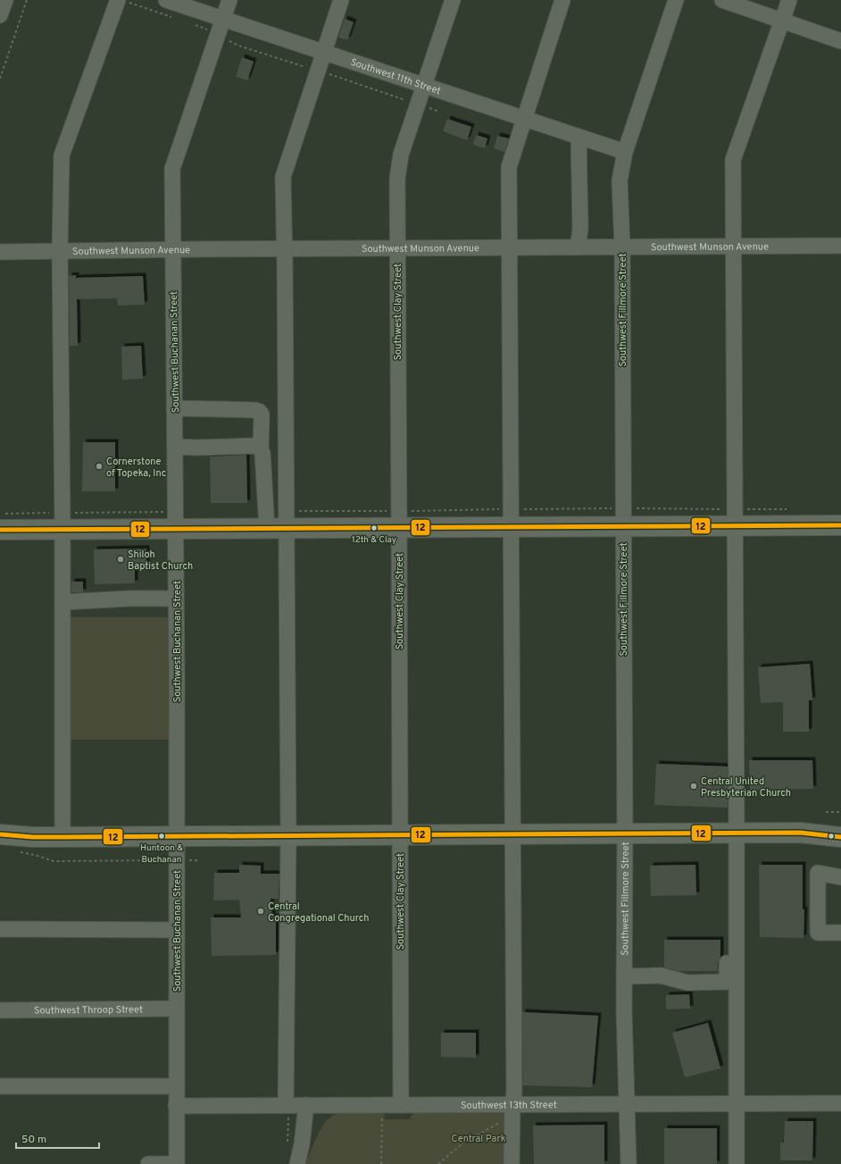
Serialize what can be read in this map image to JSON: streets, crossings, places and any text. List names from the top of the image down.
{
  "streets": {
    "street": [
      "Southwest 11th Street",
      "Southwest Munson Avenue",
      "Southwest Fillmore Street",
      "Southwest Clay Street",
      "Southwest Buchanan Street",
      "Southwest Throop Street",
      "Southwest 13th Street"
    ]
  },
  "crossings": [
    ["Southwest 11th Street", "Southwest Fillmore Street"],
    ["Southwest 11th Street", "Southwest Clay Street"],
    ["Southwest 11th Street", "Southwest Buchanan Street"],
    ["Southwest Munson Avenue", "Southwest Fillmore Street"],
    ["Southwest Munson Avenue", "Southwest Clay Street"],
    ["Southwest Munson Avenue", "Southwest Buchanan Street"],
    ["Southwest Fillmore Street", "Southwest 13th Street"],
    ["Southwest Clay Street", "Southwest 13th Street"],
    ["Southwest Buchanan Street", "Southwest Throop Street"],
    ["Southwest Buchanan Street", "Southwest 13th Street"]
  ],
  "parks": ["Central Park"],
  "places": [
    "Cornerstone of Topeka, Inc",
    "12th & Clay",
    "Shiloh Baptist Church",
    "Central United Presbyterian Church",
    "Huntoon & Buchanan",
    "Central Congregational Church"
  ],
  "lines": ["transit line 12"],
  "scale_bar": "50 m"
}
